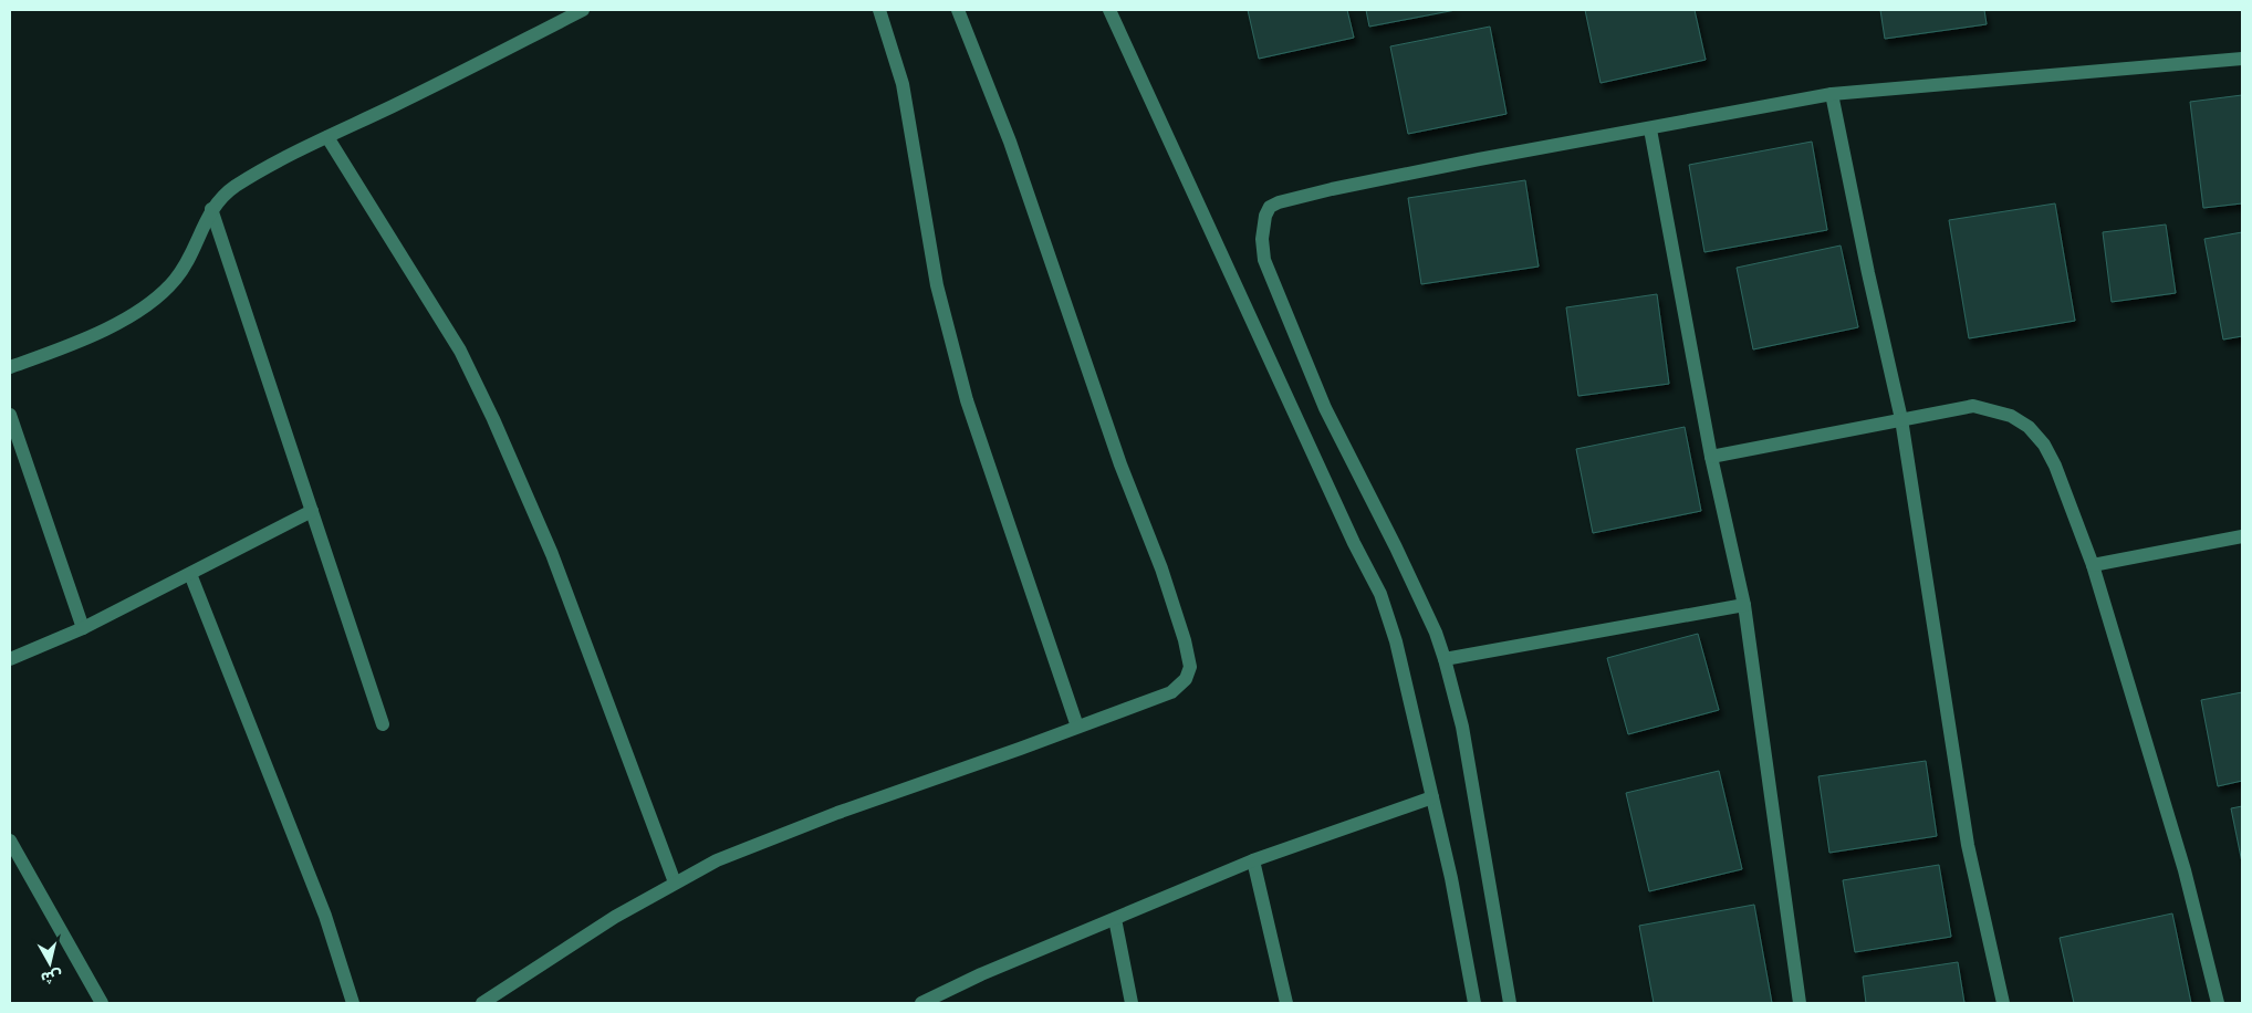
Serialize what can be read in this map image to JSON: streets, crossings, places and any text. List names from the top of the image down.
{
  "north": "bottom"
}
